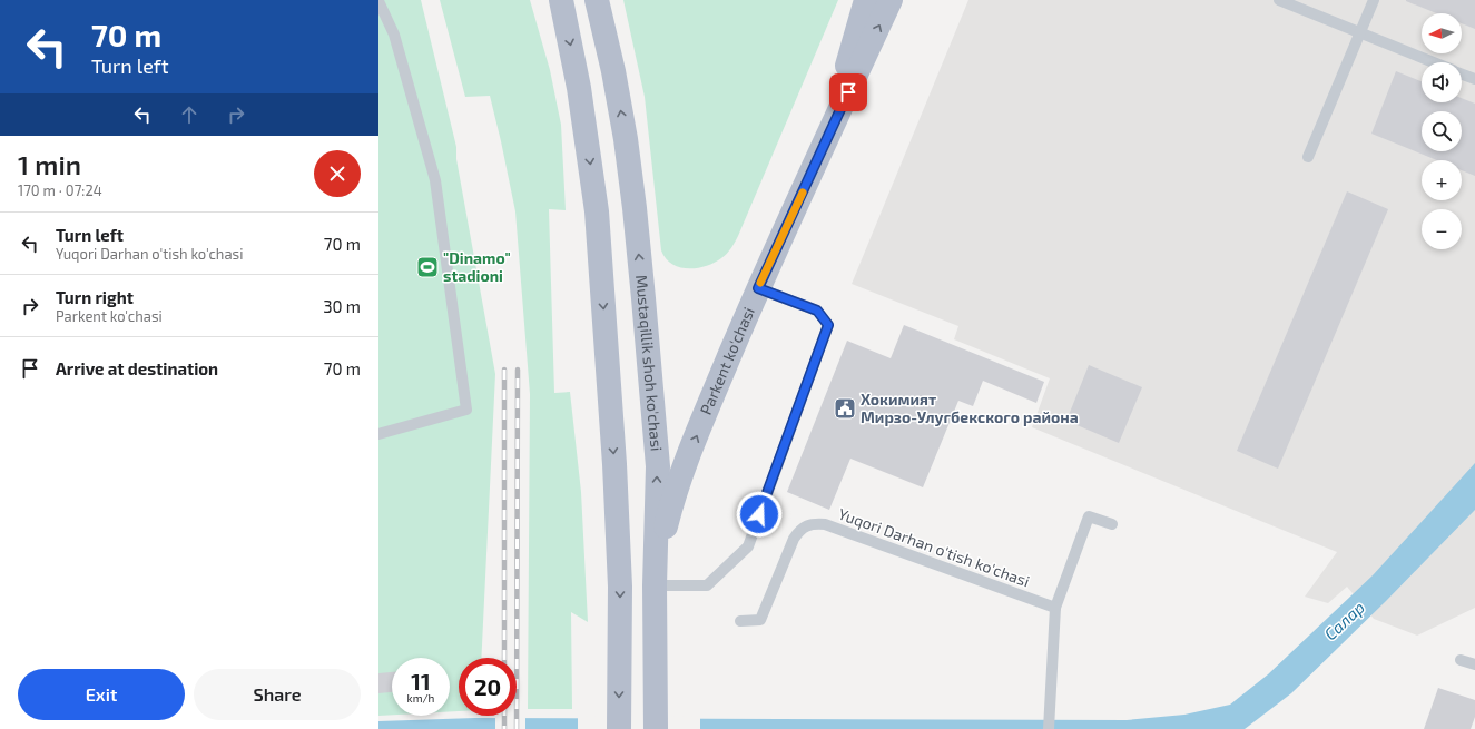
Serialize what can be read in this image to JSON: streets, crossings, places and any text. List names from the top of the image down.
{
  "streets": {
    "main road": ["Parkent ko'chasi", "Mustaqillik shoh ko'chasi"],
    "lane": ["Yuqori Darhan o'tish ko'chasi"]
  },
  "crossings": [
    ["Parkent ko'chasi", "Mustaqillik shoh ko'chasi"]
  ],
  "water": ["Салар"],
  "places": {
    "sports": ["\"Dinamo\" stadioni"],
    "public building": ["Хокимият Мирзо-Улугбекского района"]
  },
  "north": "left",
  "page": {
    "turn": ["70 m", "Turn left"],
    "map_buttons": ["+", "−"],
    "heading": ["1 min", "170 m · 07:24"],
    "list": [
      {
        "name": "Turn left",
        "note": "Yuqori Darhan o'tish ko'chasi",
        "value": "70 m"
      },
      {
        "name": "Turn right",
        "note": "Parkent ko'chasi",
        "value": "30 m"
      },
      {
        "name": "Arrive at destination",
        "value": "70 m"
      }
    ],
    "speed": "11 km/h",
    "limit": "20",
    "buttons": ["Exit", "Share"]
  }
}
